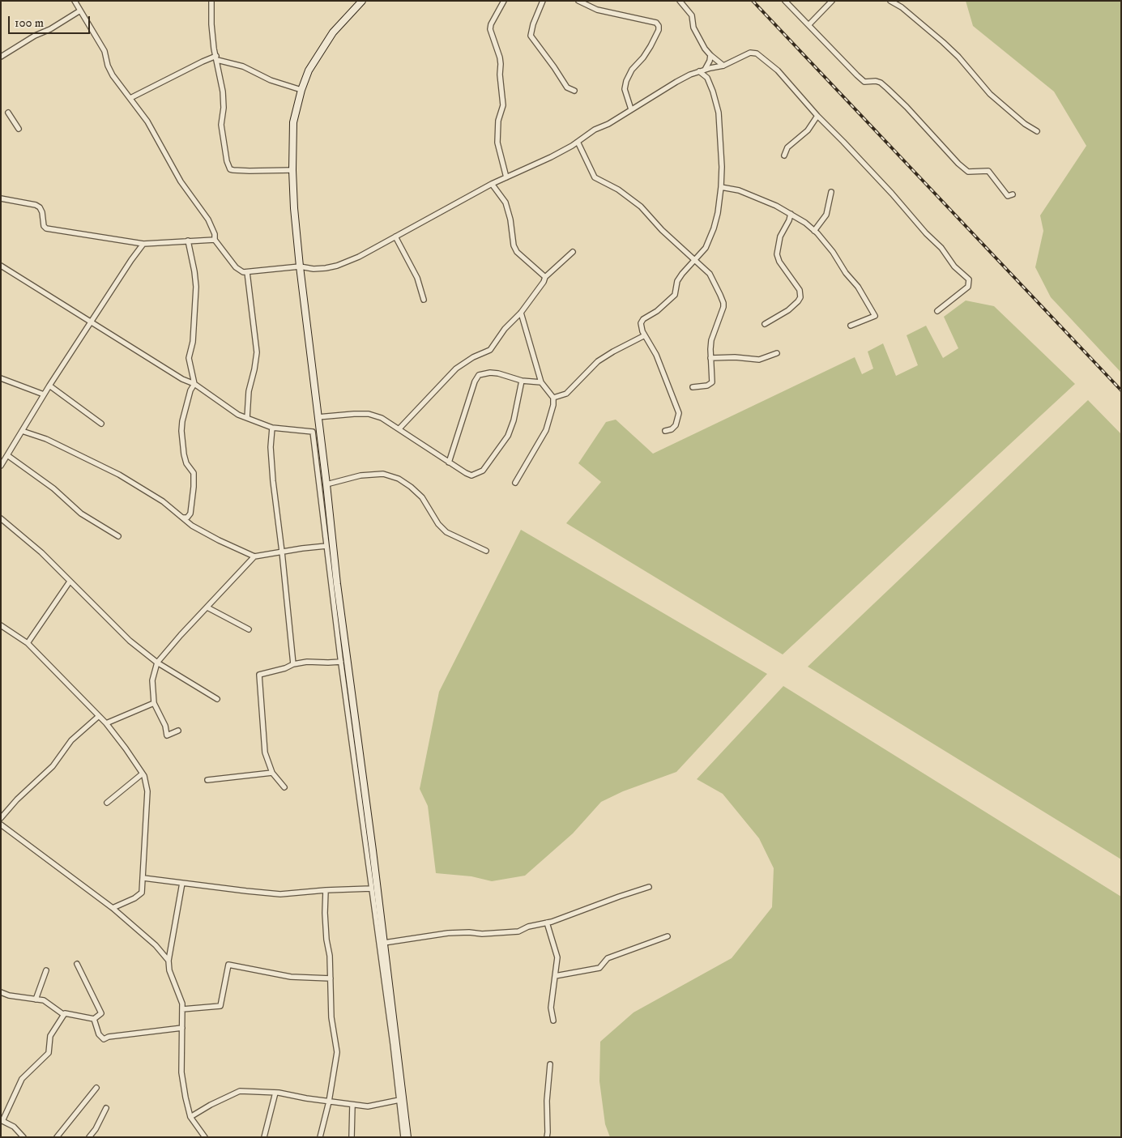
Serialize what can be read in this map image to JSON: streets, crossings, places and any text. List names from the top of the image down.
{
  "scale_bar": "100 m"
}
